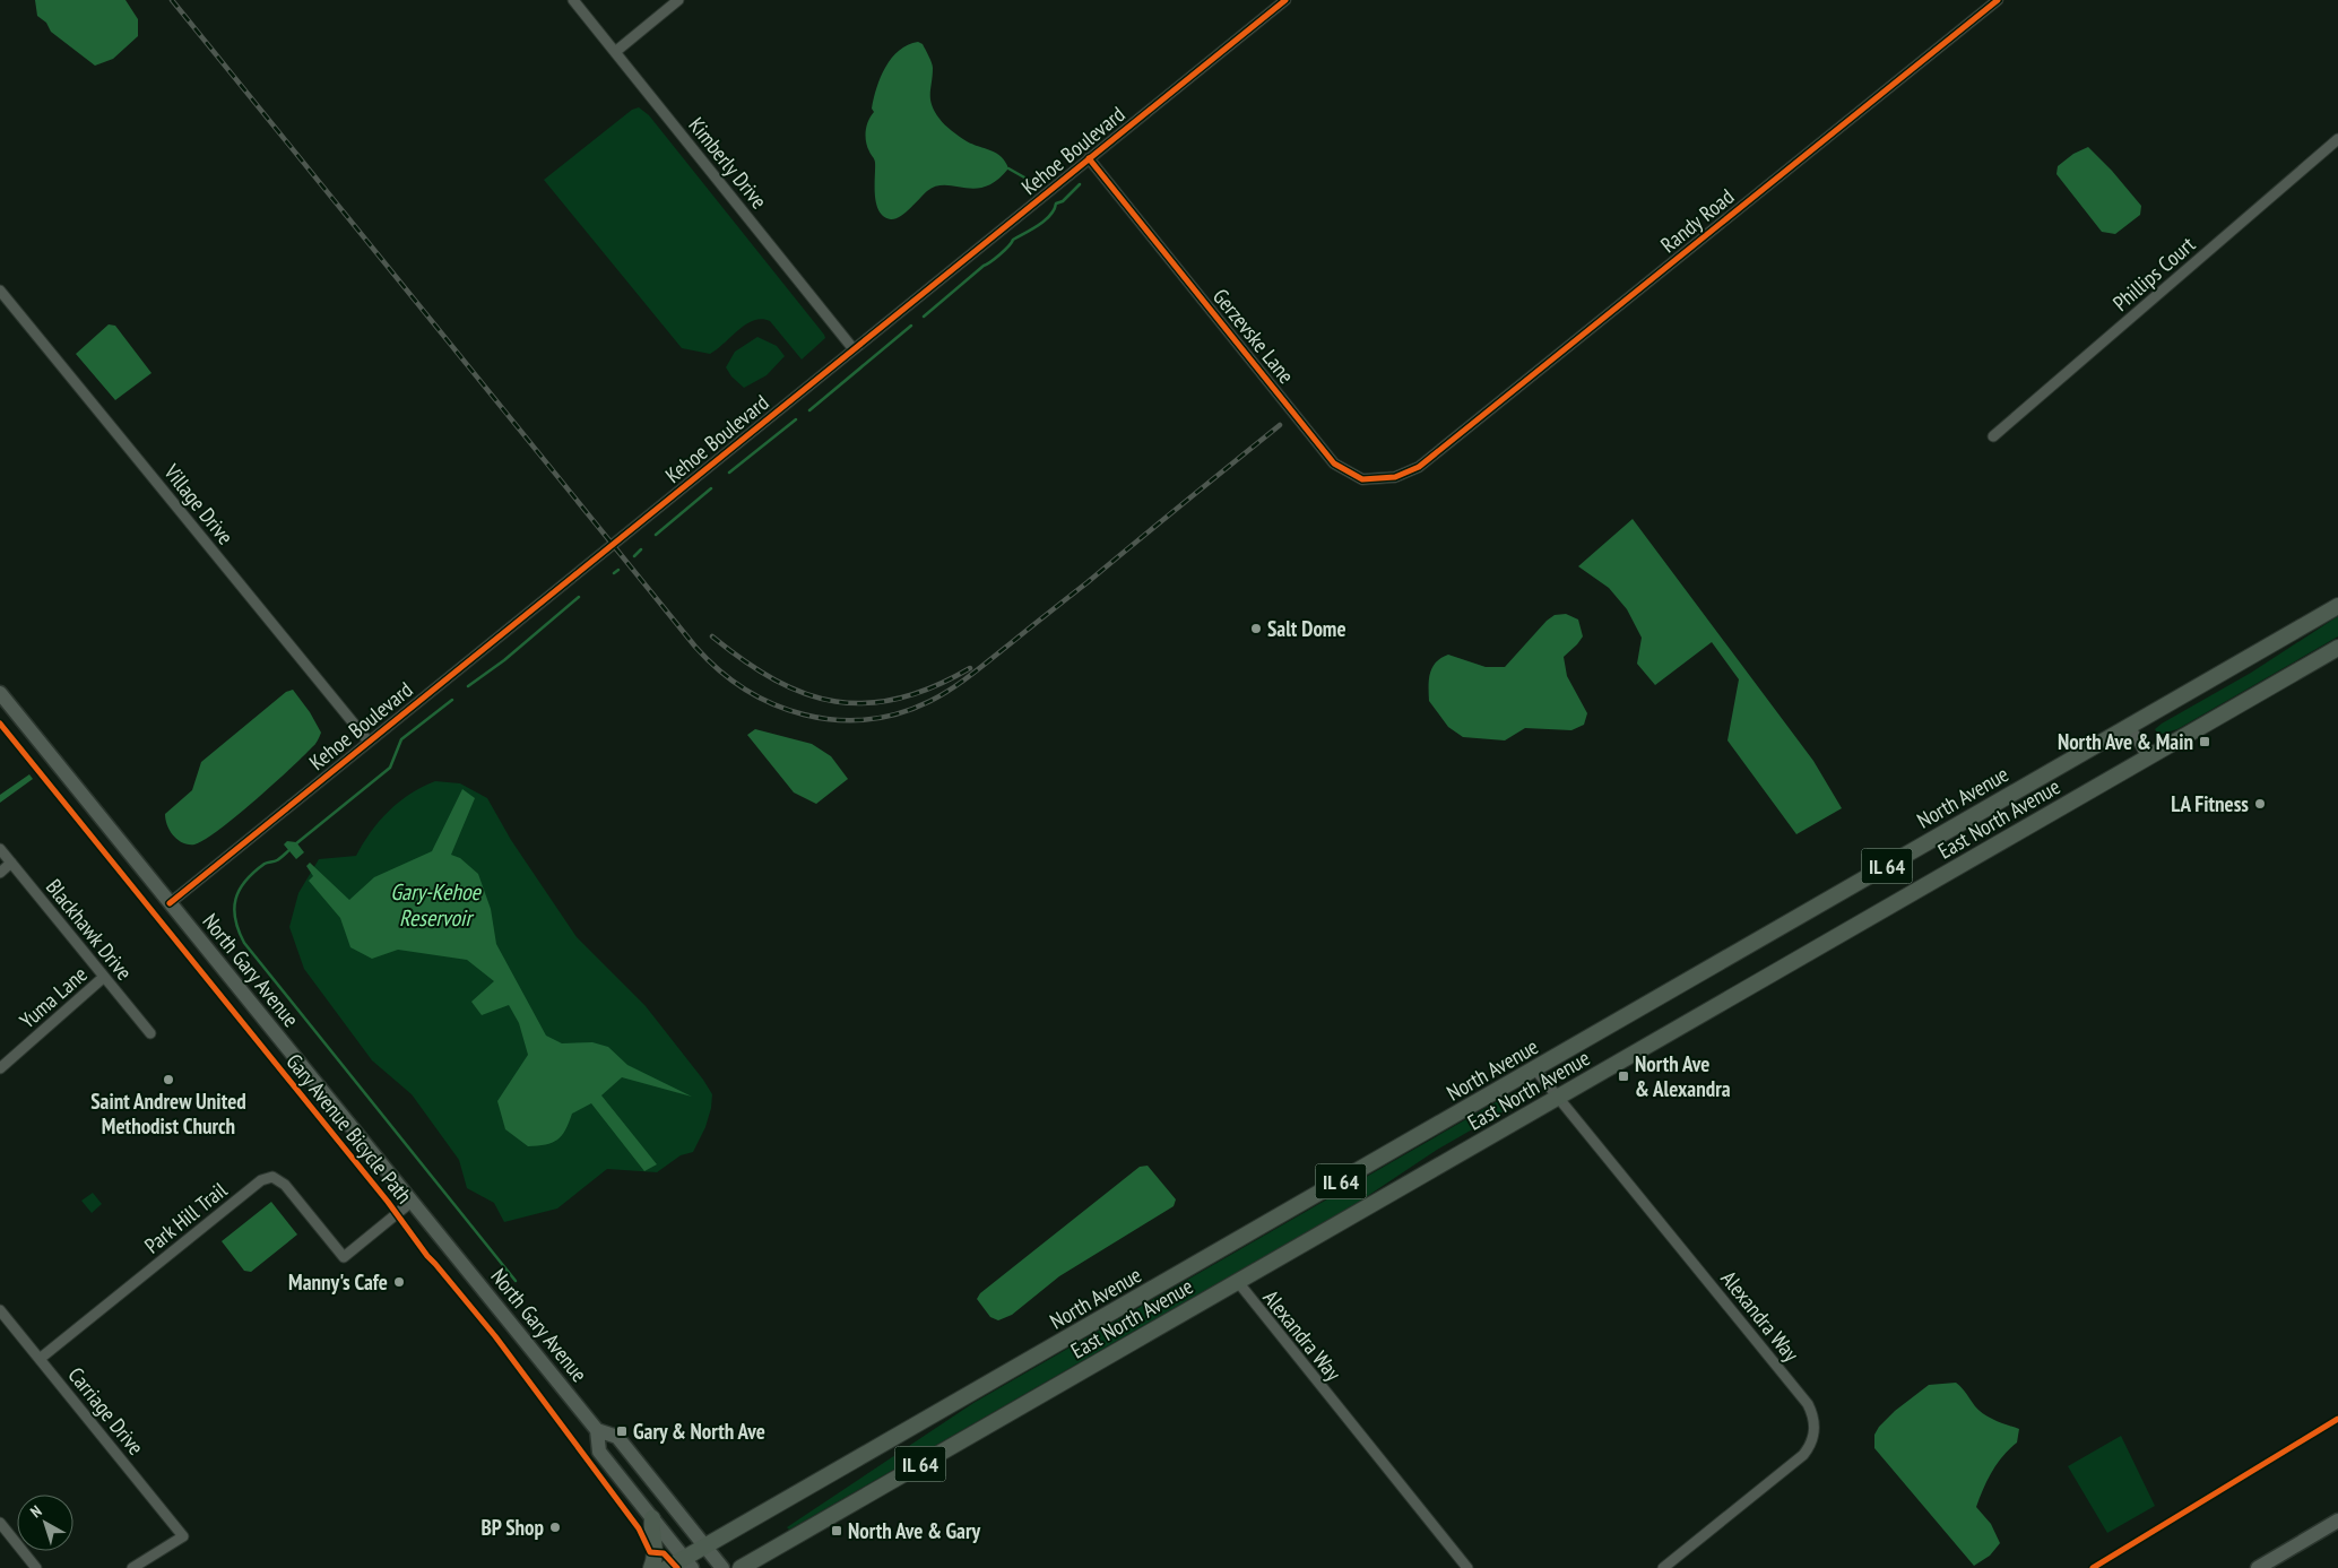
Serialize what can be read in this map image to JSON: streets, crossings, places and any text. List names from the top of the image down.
{
  "streets": {
    "main road": ["North Avenue", "East North Avenue", "IL 64"],
    "street": [
      "Kehoe Boulevard",
      "Kimberly Drive",
      "Randy Road",
      "Phillips Court",
      "Gerzevske Lane",
      "Village Drive",
      "Blackhawk Drive",
      "North Gary Avenue",
      "Yuma Lane",
      "Park Hill Trail",
      "Alexandra Way",
      "Carriage Drive"
    ],
    "cycle path": ["Gary Avenue Bicycle Path"]
  },
  "crossings": [
    ["Kehoe Boulevard", "Kimberly Drive"],
    ["Kehoe Boulevard", "Gerzevske Lane"],
    ["Kehoe Boulevard", "Village Drive"],
    ["Kehoe Boulevard", "North Gary Avenue"],
    ["Randy Road", "Gerzevske Lane"],
    ["North Avenue", "North Gary Avenue"],
    ["North Avenue", "Alexandra Way"],
    ["East North Avenue", "Alexandra Way"],
    ["Blackhawk Drive", "Yuma Lane"],
    ["North Gary Avenue", "Park Hill Trail"],
    ["Park Hill Trail", "Carriage Drive"]
  ],
  "water": ["Gary-Kehoe Reservoir"],
  "places": {
    "other": [
      "Salt Dome",
      "LA Fitness",
      "Saint Andrew United Methodist Church",
      "Manny's Cafe",
      "BP Shop"
    ],
    "transit": [
      "North Ave & Main",
      "North Ave & Alexandra",
      "Gary & North Ave",
      "North Ave & Gary"
    ]
  },
  "north": "top left"
}
